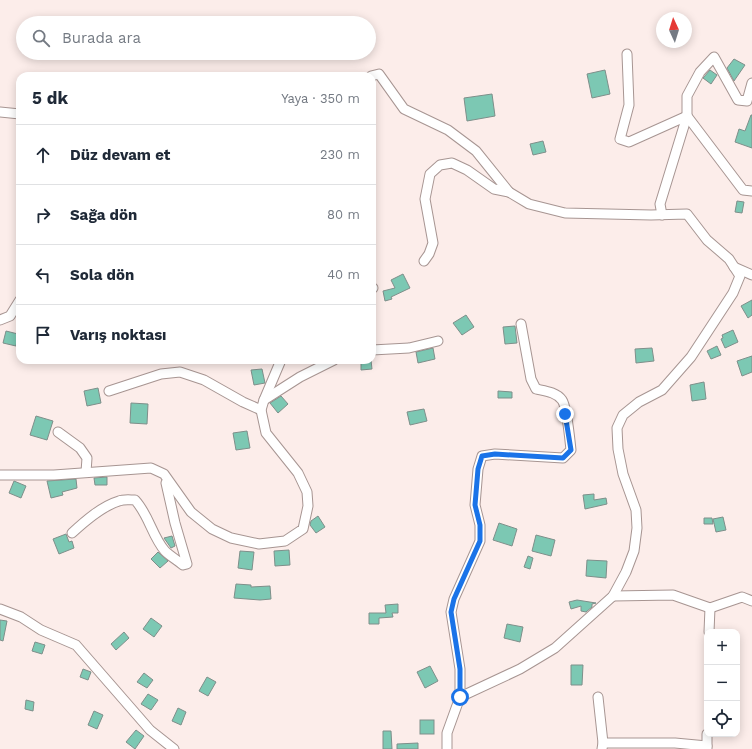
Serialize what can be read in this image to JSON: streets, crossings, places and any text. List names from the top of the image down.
{
  "north": "top",
  "page": {
    "search": "Burada ara",
    "heading": ["5 dk", "Yaya · 350 m"],
    "list": [
      ["Düz devam et", "230 m"],
      ["Sağa dön", "80 m"],
      ["Sola dön", "40 m"],
      "Varış noktası"
    ],
    "map_buttons": ["+", "−"]
  }
}
